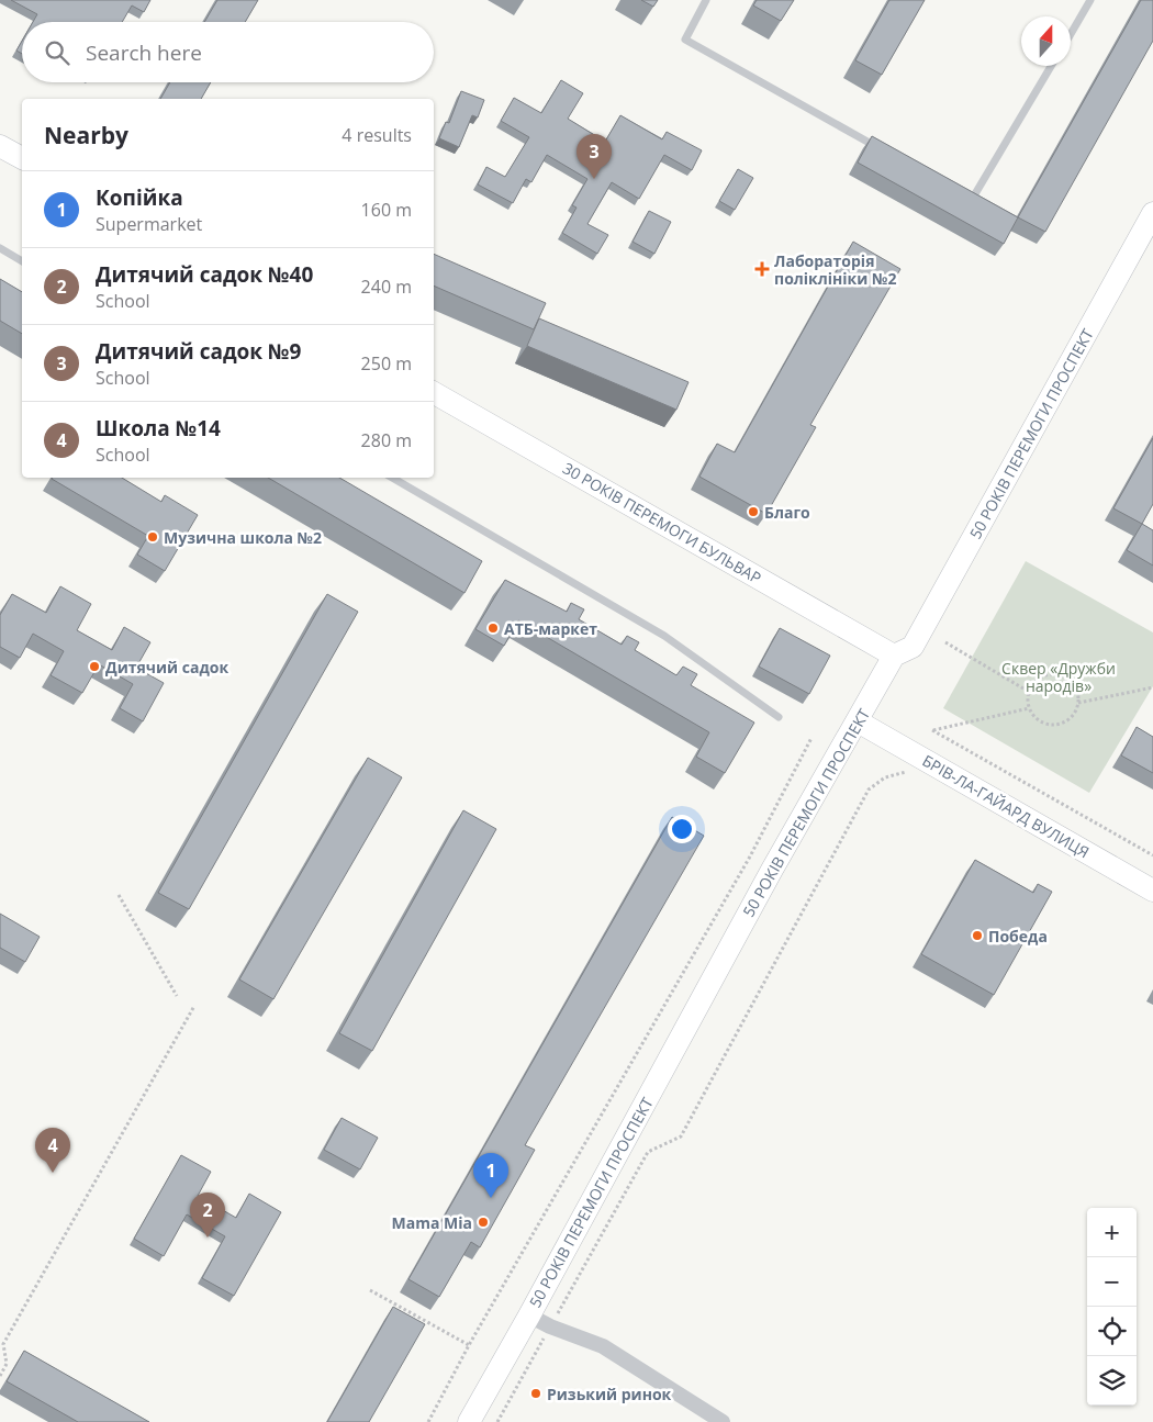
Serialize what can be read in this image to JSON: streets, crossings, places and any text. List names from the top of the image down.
{
  "streets": {
    "main road": ["50 РОКІВ ПЕРЕМОГИ ПРОСПЕКТ", "30 РОКІВ ПЕРЕМОГИ БУЛЬВАР", "БРІВ-ЛА-ГАЙАРД ВУЛИЦЯ"]
  },
  "crossings": [
    ["50 РОКІВ ПЕРЕМОГИ ПРОСПЕКТ", "30 РОКІВ ПЕРЕМОГИ БУЛЬВАР"],
    ["50 РОКІВ ПЕРЕМОГИ ПРОСПЕКТ", "БРІВ-ЛА-ГАЙАРД ВУЛИЦЯ"]
  ],
  "parks": ["Сквер «Дружби народів»"],
  "places": {
    "health": ["Лабораторія поліклініки №2"],
    "other": [
      "Благо",
      "Музична школа №2",
      "АТБ-маркет",
      "Дитячий садок",
      "Победа",
      "Mama Mia",
      "Ризький ринок"
    ]
  },
  "north": "top",
  "page": {
    "search": "Search here",
    "heading": ["Nearby", "4 results"],
    "pins": [
      "3",
      "4",
      "1",
      "2"
    ],
    "list": [
      {
        "mark": "1",
        "name": "Копійка",
        "note": "Supermarket",
        "value": "160 m"
      },
      {
        "mark": "2",
        "name": "Дитячий садок №40",
        "note": "School",
        "value": "240 m"
      },
      {
        "mark": "3",
        "name": "Дитячий садок №9",
        "note": "School",
        "value": "250 m"
      },
      {
        "mark": "4",
        "name": "Школа №14",
        "note": "School",
        "value": "280 m"
      }
    ],
    "map_buttons": ["+", "−"]
  }
}
